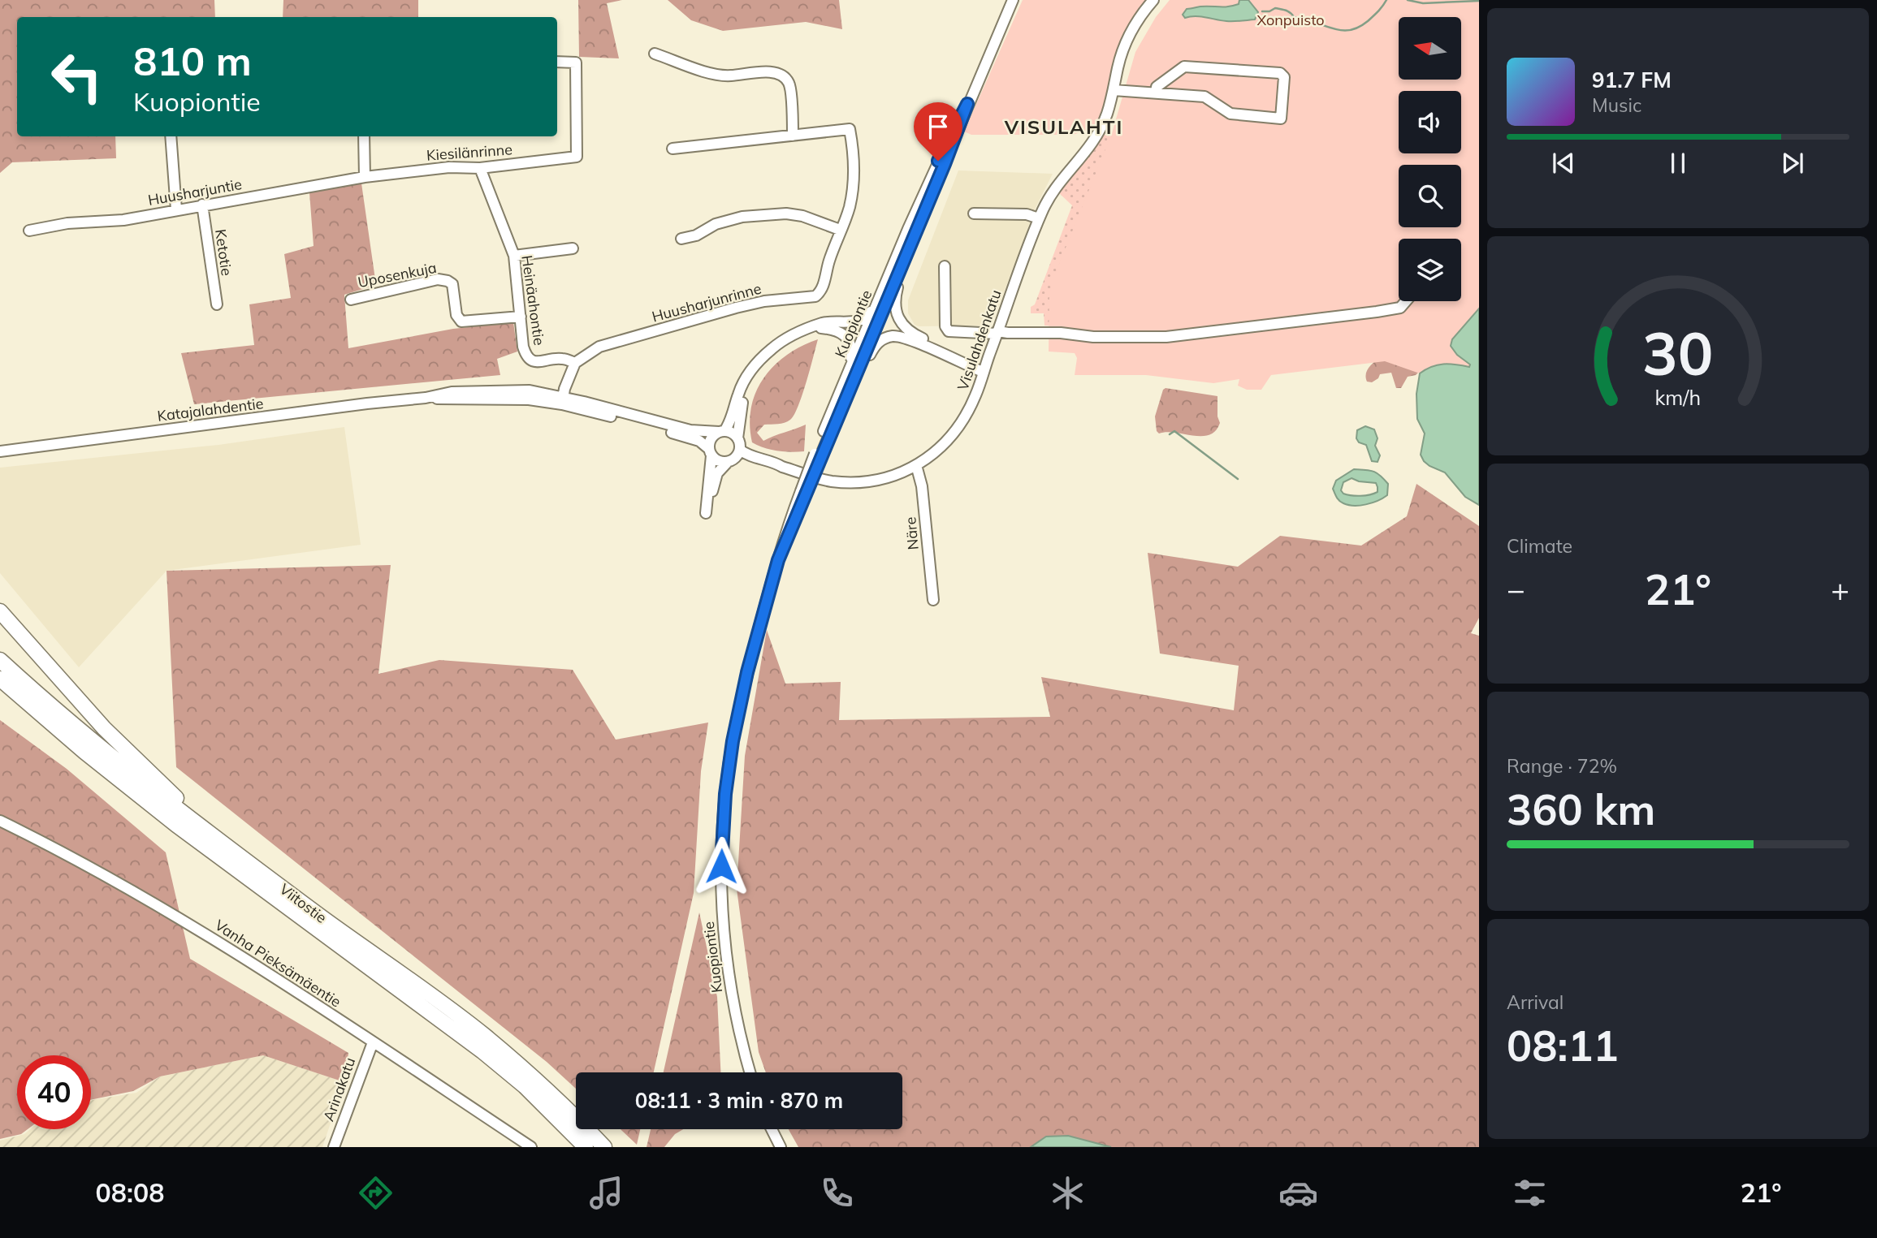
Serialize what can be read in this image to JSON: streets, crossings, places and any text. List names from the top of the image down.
{
  "streets": {
    "highway": ["Viitostie"],
    "street": [
      "Kiesilänrinne",
      "Huusharjuntie",
      "Ketotie",
      "Uposenkuja",
      "Heinäahontie",
      "Huusharjunrinne",
      "Kuopiontie",
      "Visulahdenkatu",
      "Katajalahdentie",
      "Näre",
      "Vanha Pieksämäentie",
      "Arinakatu"
    ]
  },
  "crossings": [
    ["Kiesilänrinne", "Huusharjuntie"],
    ["Kiesilänrinne", "Heinäahontie"],
    ["Huusharjuntie", "Ketotie"],
    ["Uposenkuja", "Heinäahontie"],
    ["Heinäahontie", "Huusharjunrinne"],
    ["Visulahdenkatu", "Katajalahdentie"],
    ["Visulahdenkatu", "Näre"],
    ["Vanha Pieksämäentie", "Arinakatu"]
  ],
  "districts": ["VISULAHTI"],
  "parks": ["Xonpuisto"],
  "north": "left",
  "page": {
    "turn": ["810 m", "Kuopiontie"],
    "song": ["91.7 FM", "Music"],
    "tile": [
      "Climate",
      ["Range · 72%", "360 km"],
      ["Arrival", "08:11"]
    ],
    "heat": ["−", "21°", "+"],
    "limit": "40",
    "trip": "08:11 · 3 min · 870 m",
    "tabs": ["08:08", "21°"],
    "gauge": ["30", "km/h"]
  }
}
